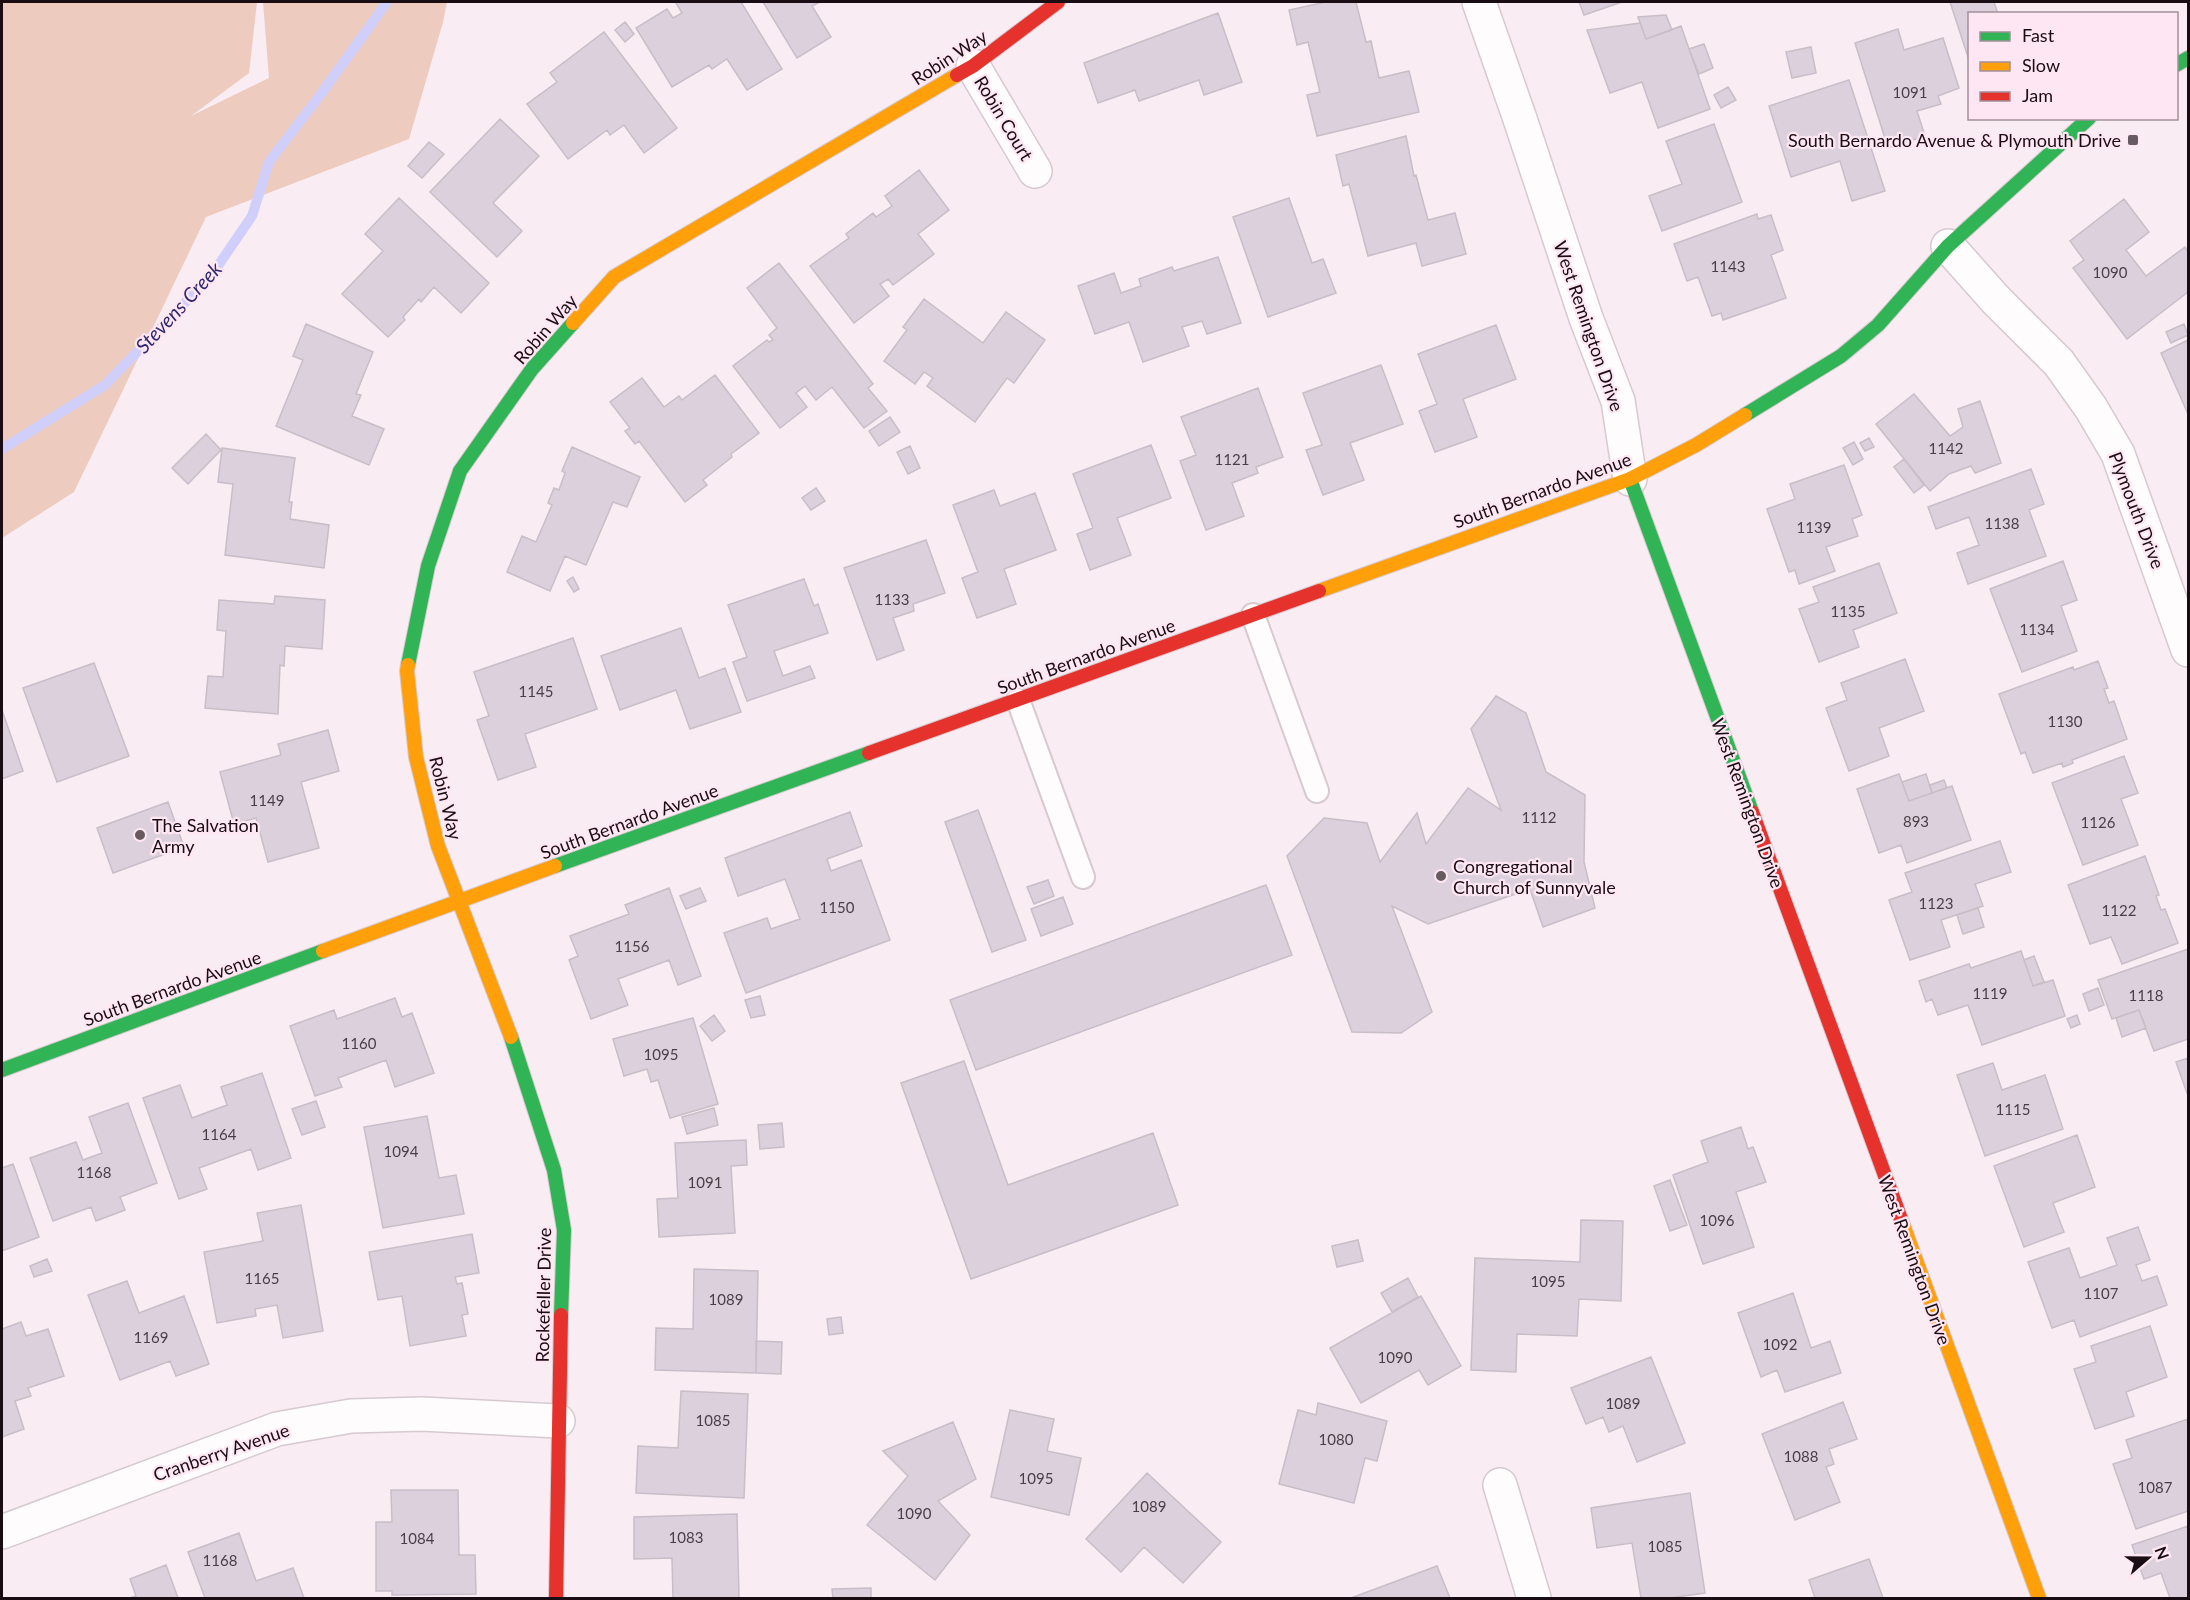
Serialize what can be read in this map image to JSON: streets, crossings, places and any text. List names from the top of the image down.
{
  "streets": {
    "street": [
      "Robin Way",
      "Robin Court",
      "West Remington Drive",
      "South Bernardo Avenue",
      "Plymouth Drive",
      "Rockefeller Drive",
      "Cranberry Avenue"
    ]
  },
  "crossings": [
    ["Robin Way", "Robin Court"],
    ["Robin Way", "South Bernardo Avenue"],
    ["Robin Way", "Rockefeller Drive"],
    ["West Remington Drive", "South Bernardo Avenue"],
    ["South Bernardo Avenue", "Plymouth Drive"],
    ["South Bernardo Avenue", "Rockefeller Drive"],
    ["Rockefeller Drive", "Cranberry Avenue"]
  ],
  "water": ["Stevens Creek"],
  "places": {
    "transit": ["South Bernardo Avenue & Plymouth Drive"],
    "other": ["The Salvation Army", "Congregational Church of Sunnyvale"]
  },
  "house_numbers": [
    "1091",
    "1143",
    "1090",
    "1142",
    "1121",
    "1138",
    "1139",
    "1133",
    "1135",
    "1134",
    "1145",
    "1130",
    "1149",
    "1112",
    "893",
    "1126",
    "1123",
    "1150",
    "1122",
    "1156",
    "1119",
    "1118",
    "1160",
    "1095",
    "1115",
    "1164",
    "1094",
    "1168",
    "1091",
    "1096",
    "1165",
    "1095",
    "1107",
    "1089",
    "1169",
    "1092",
    "1090",
    "1089",
    "1085",
    "1080",
    "1088",
    "1095",
    "1087",
    "1089",
    "1090",
    "1083",
    "1084",
    "1085",
    "1168"
  ],
  "legend": ["Fast", "Slow", "Jam"],
  "north": "right"
}
